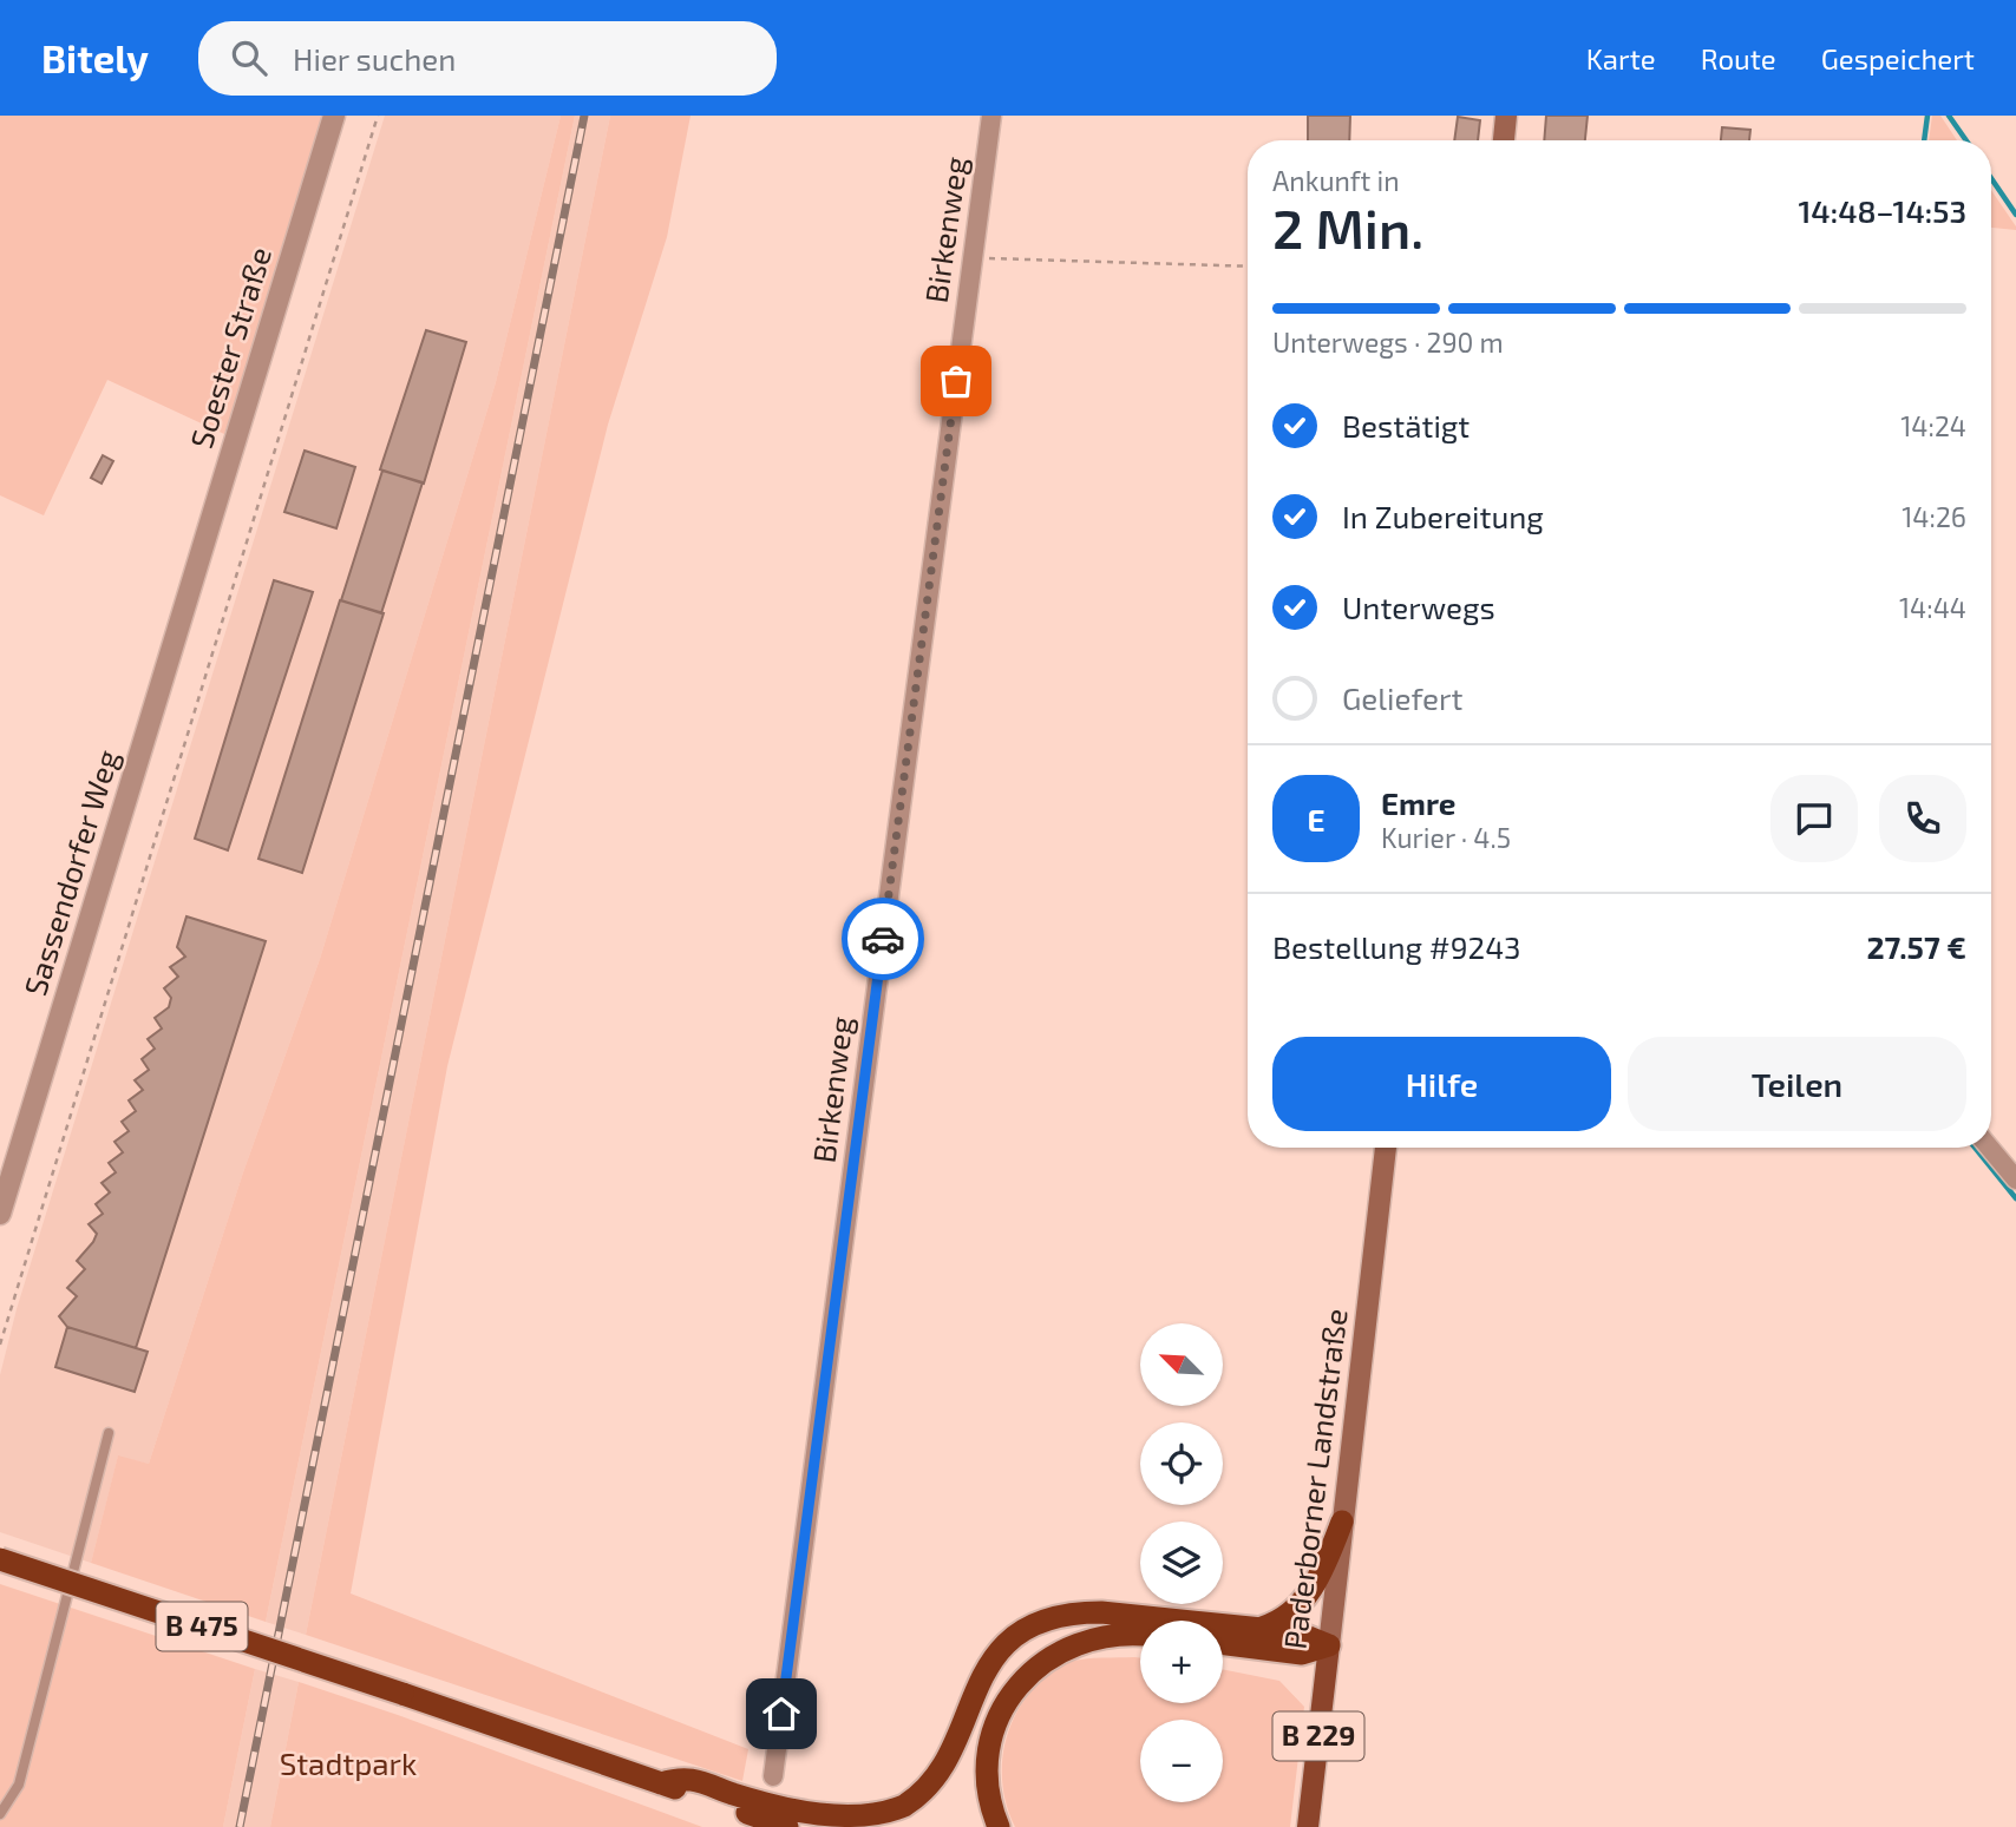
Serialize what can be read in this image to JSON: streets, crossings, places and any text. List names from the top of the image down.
{
  "streets": {
    "highway": ["B 475"],
    "main road": ["Paderborner Landstraße", "B 229"],
    "street": ["Birkenweg", "Soester Straße", "Sassendorfer Weg"]
  },
  "crossings": [
    ["Soester Straße", "Sassendorfer Weg"]
  ],
  "parks": ["Stadtpark"],
  "north": "top left",
  "page": {
    "header": "Bitely",
    "search": "Hier suchen",
    "nav": ["Karte", "Route", "Gespeichert"],
    "heading": ["2 Min.", "Ankunft in", "14:48–14:53"],
    "panel": [
      "Emre",
      "Kurier · 4.5",
      "Bestellung #9243",
      "27.57 €"
    ],
    "bar": "Unterwegs · 290 m",
    "list": [
      ["Bestätigt", "14:24"],
      ["In Zubereitung", "14:26"],
      ["Unterwegs", "14:44"],
      "Geliefert"
    ],
    "round": "E",
    "buttons": ["Hilfe", "Teilen"],
    "map_buttons": ["+", "−"]
  }
}
